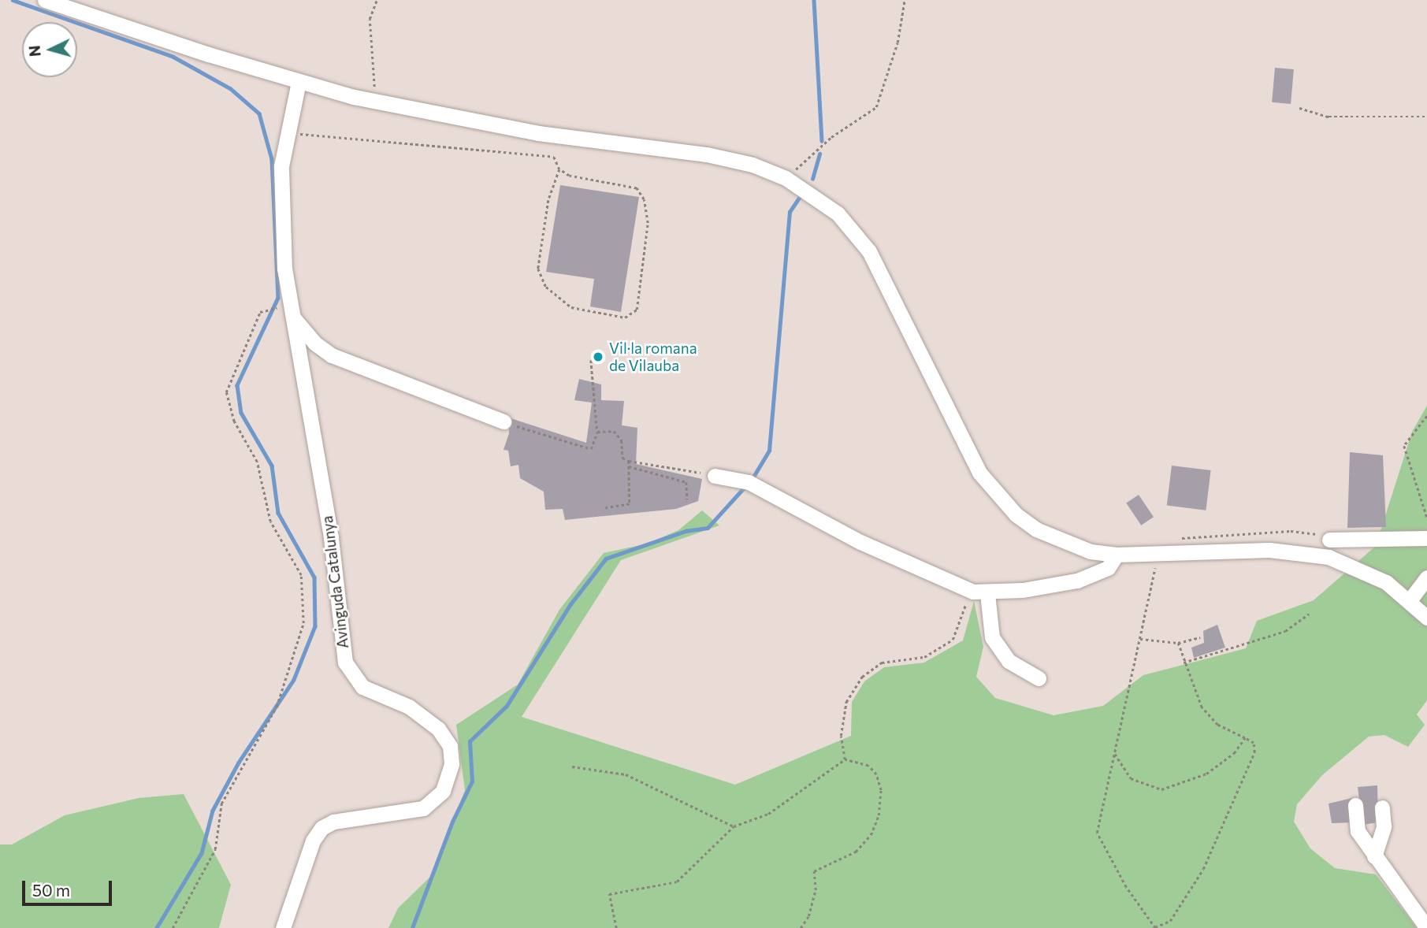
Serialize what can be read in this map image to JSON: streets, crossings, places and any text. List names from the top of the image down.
{
  "streets": {
    "street": ["Avinguda Catalunya"]
  },
  "places": ["Vil·la romana de Vilauba"],
  "scale_bar": "50 m",
  "north": "left"
}
